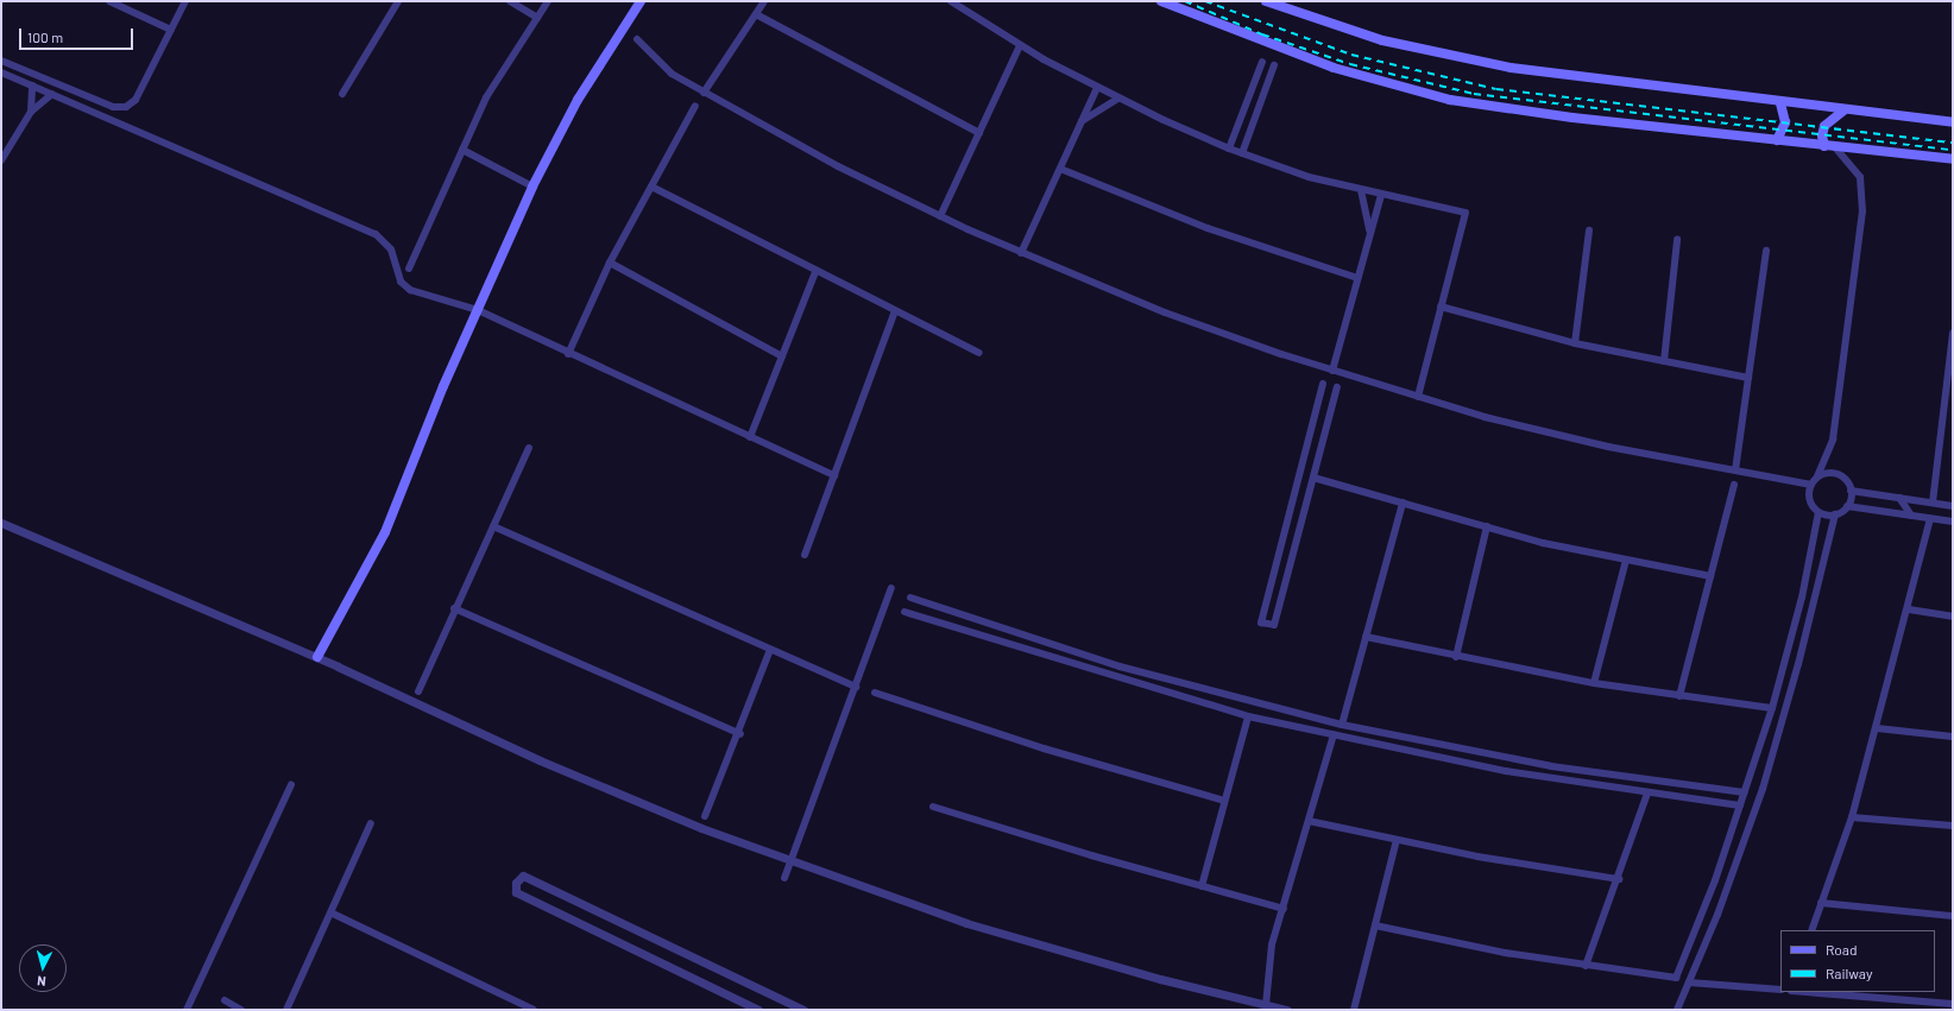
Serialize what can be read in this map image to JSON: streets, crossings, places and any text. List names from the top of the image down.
{
  "legend": ["Road", "Railway"],
  "scale_bar": "100 m",
  "north": "bottom"
}
